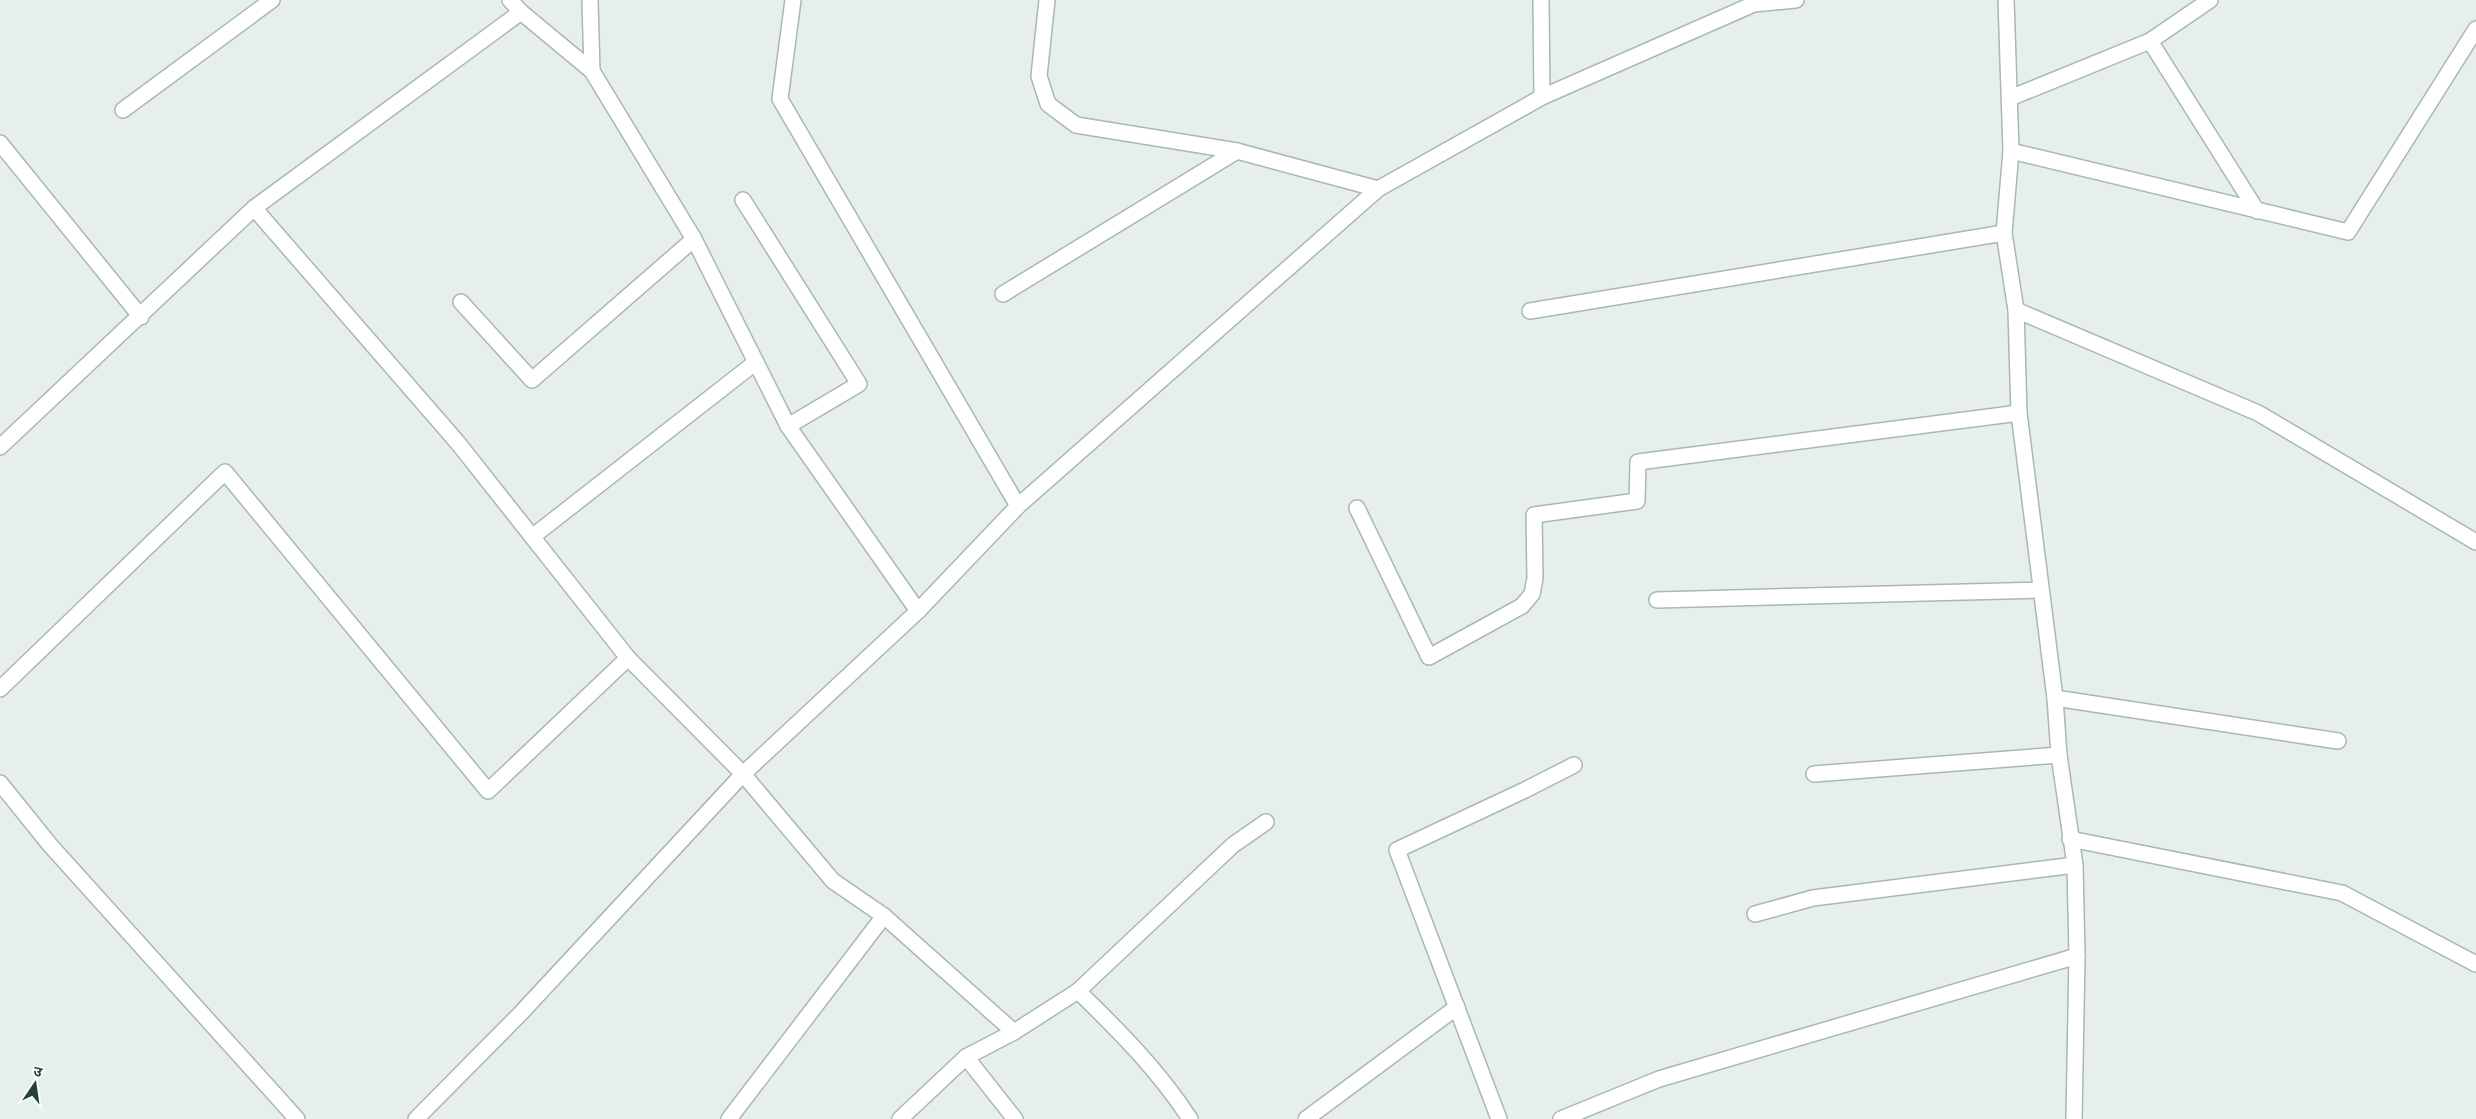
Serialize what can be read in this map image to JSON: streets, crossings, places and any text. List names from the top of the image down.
{
  "north": "top"
}
